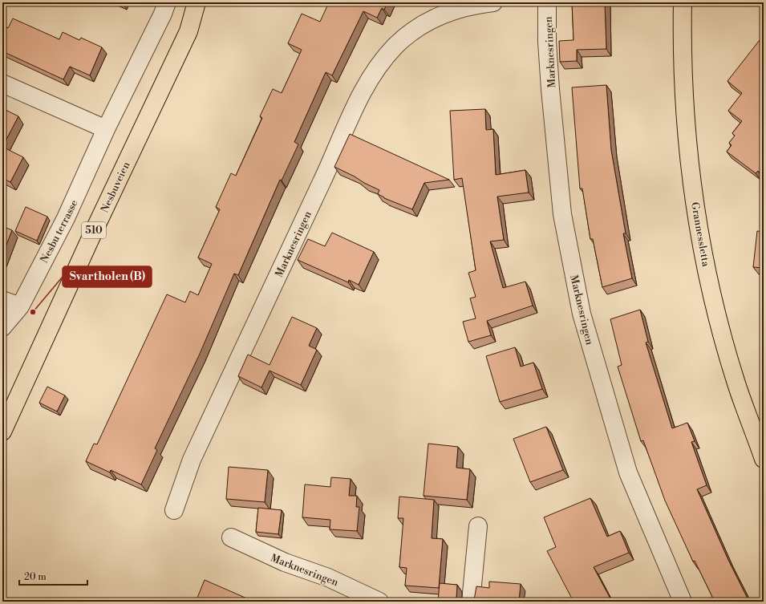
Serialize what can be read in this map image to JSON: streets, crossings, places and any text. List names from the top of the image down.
{
  "streets": {
    "main road": ["Nesbuveien", "510", "Grannessletta"],
    "street": ["Marknesringen", "Nesbu terrasse"]
  },
  "crossings": [
    ["Nesbuveien", "510"]
  ],
  "places": ["Svartholen (B)"],
  "scale_bar": "20 m"
}
